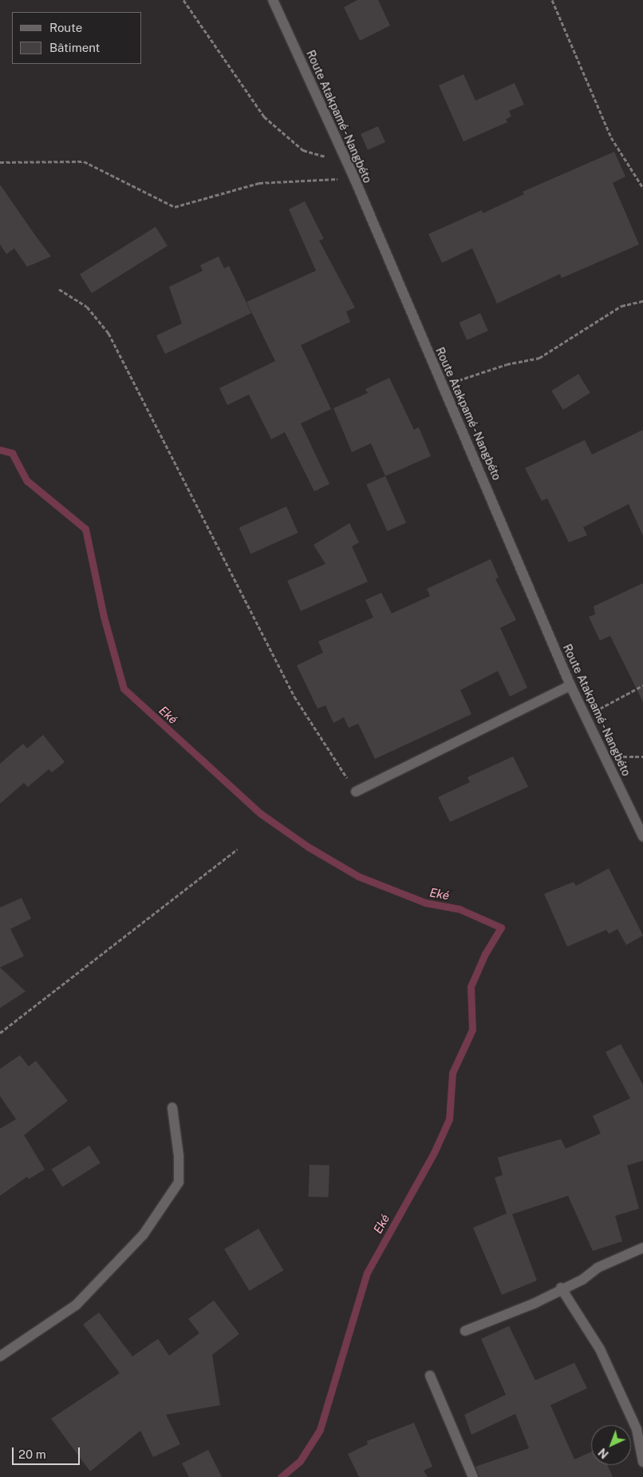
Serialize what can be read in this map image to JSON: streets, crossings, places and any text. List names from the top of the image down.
{
  "streets": {
    "street": ["Route Atakpamé - Nangbéto"]
  },
  "water": ["Eké"],
  "legend": ["Route", "Bâtiment"],
  "scale_bar": "20 m",
  "north": "bottom left"
}
